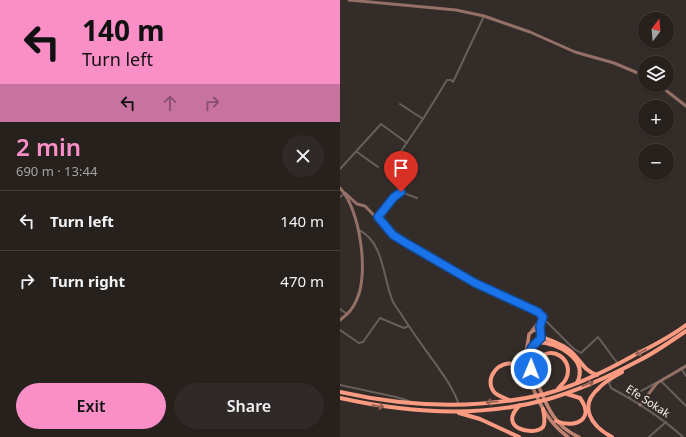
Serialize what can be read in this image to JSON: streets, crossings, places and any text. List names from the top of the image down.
{
  "streets": {
    "street": ["Efe Sokak"]
  },
  "north": "top",
  "page": {
    "turn": ["140 m", "Turn left"],
    "map_buttons": ["+", "−"],
    "heading": ["2 min", "690 m · 13:44"],
    "list": [
      {
        "name": "Turn left",
        "value": "140 m"
      },
      {
        "name": "Turn right",
        "value": "470 m"
      }
    ],
    "buttons": ["Exit", "Share"]
  }
}
